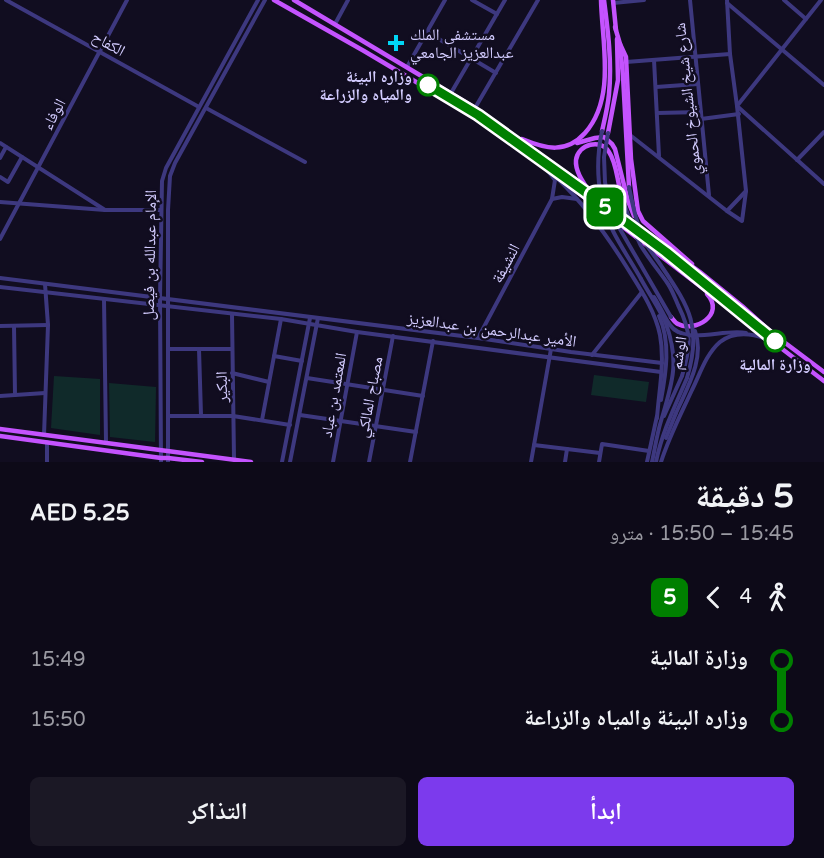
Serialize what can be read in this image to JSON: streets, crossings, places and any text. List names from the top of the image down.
{
  "streets": {
    "street": [
      "الكفاح",
      "شارع شيخ الشيوخ الحموي",
      "الوفاء",
      "الإمام عبدالله بن فيصل",
      "النشيفة",
      "الأمير عبدالرحمن بن عبدالعزيز",
      "الوشم",
      "البكير",
      "المعتمد بن عباد",
      "مصباح المالكي"
    ]
  },
  "crossings": [
    ["الكفاح", "الوفاء"],
    ["الكفاح", "الإمام عبدالله بن فيصل"],
    ["النشيفة", "الأمير عبدالرحمن بن عبدالعزيز"],
    ["الأمير عبدالرحمن بن عبدالعزيز", "المعتمد بن عباد"],
    ["الأمير عبدالرحمن بن عبدالعزيز", "مصباح المالكي"]
  ],
  "places": {
    "health": ["مستشفى الملك عبدالعزيز الجامعي"],
    "other": ["وزاره البيئة والمياه والزراعة", "وزارة المالية"]
  },
  "lines": ["metro line 5"],
  "page": {
    "on_map": "5",
    "heading": ["5 دقيقة", "15:45 – 15:50 · مترو", "AED 5.25"],
    "legs": ["4", "5"],
    "list": [
      {
        "name": "وزارة المالية",
        "value": "15:49"
      },
      {
        "name": "وزاره البيئة والمياه والزراعة",
        "value": "15:50"
      }
    ],
    "buttons": ["ابدأ", "التذاكر"]
  }
}
